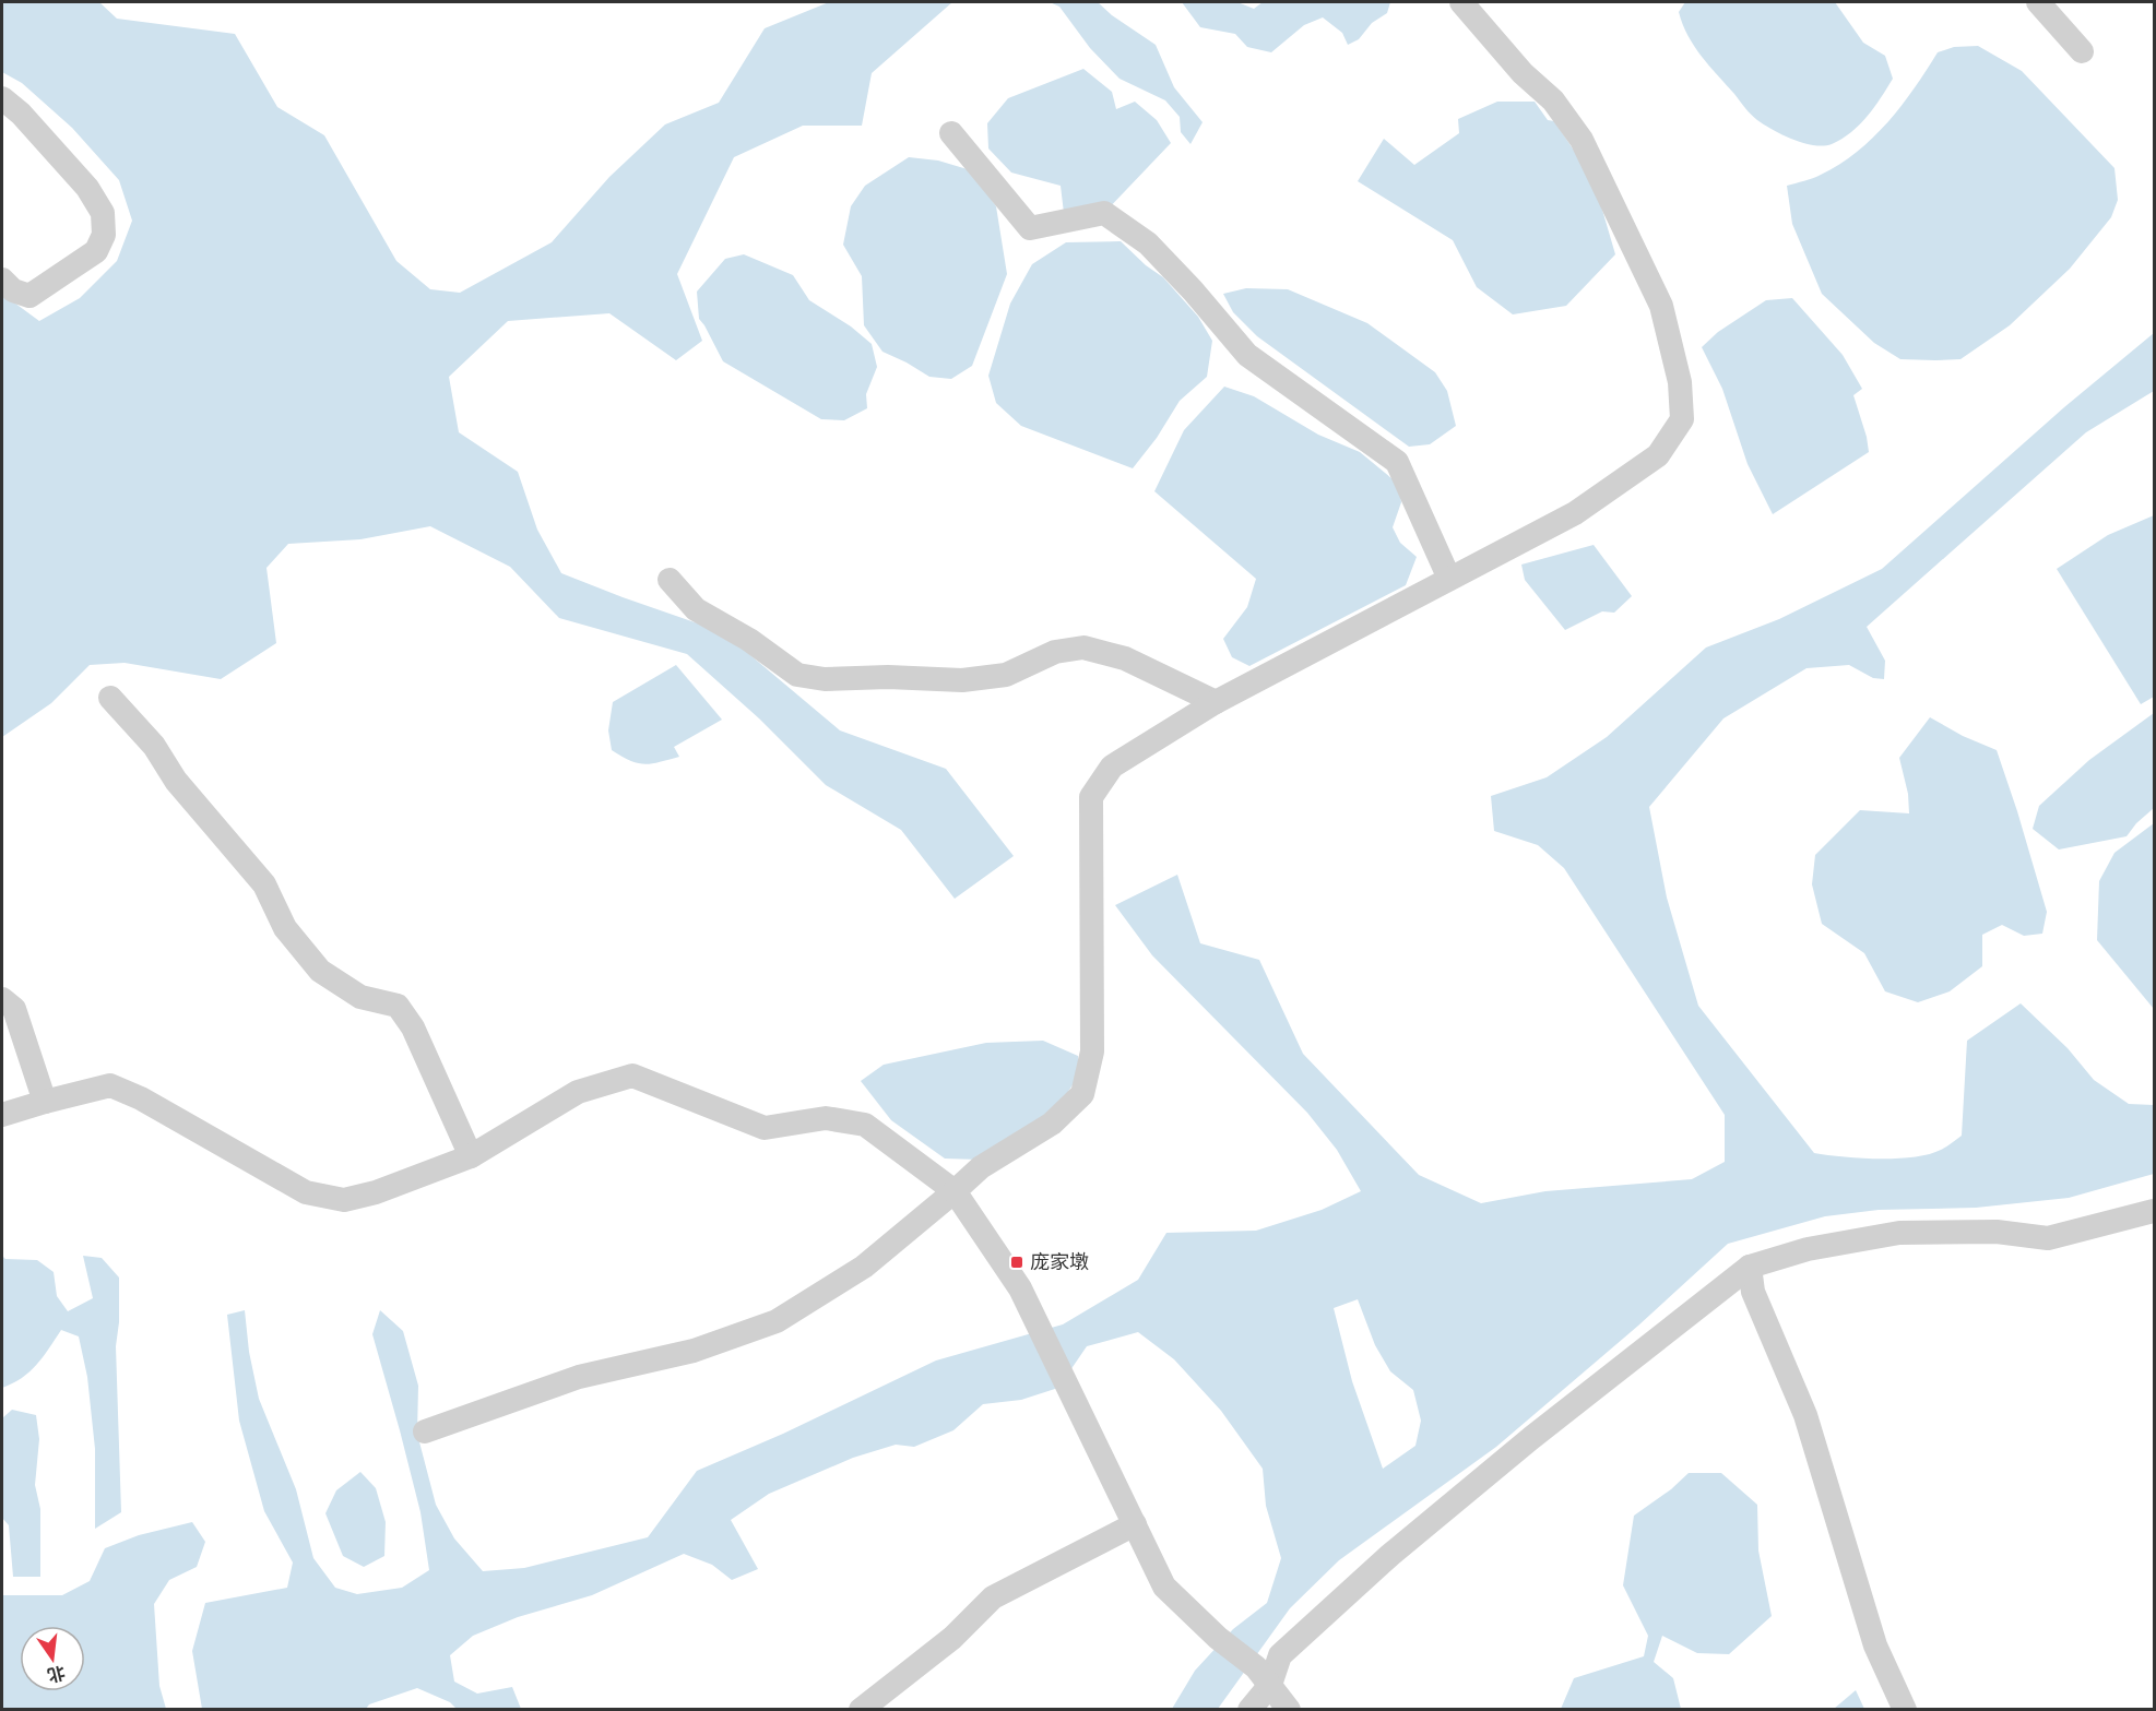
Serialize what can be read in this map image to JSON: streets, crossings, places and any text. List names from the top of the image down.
{
  "places": {
    "transit": ["庞家墩"]
  },
  "north": "bottom"
}
